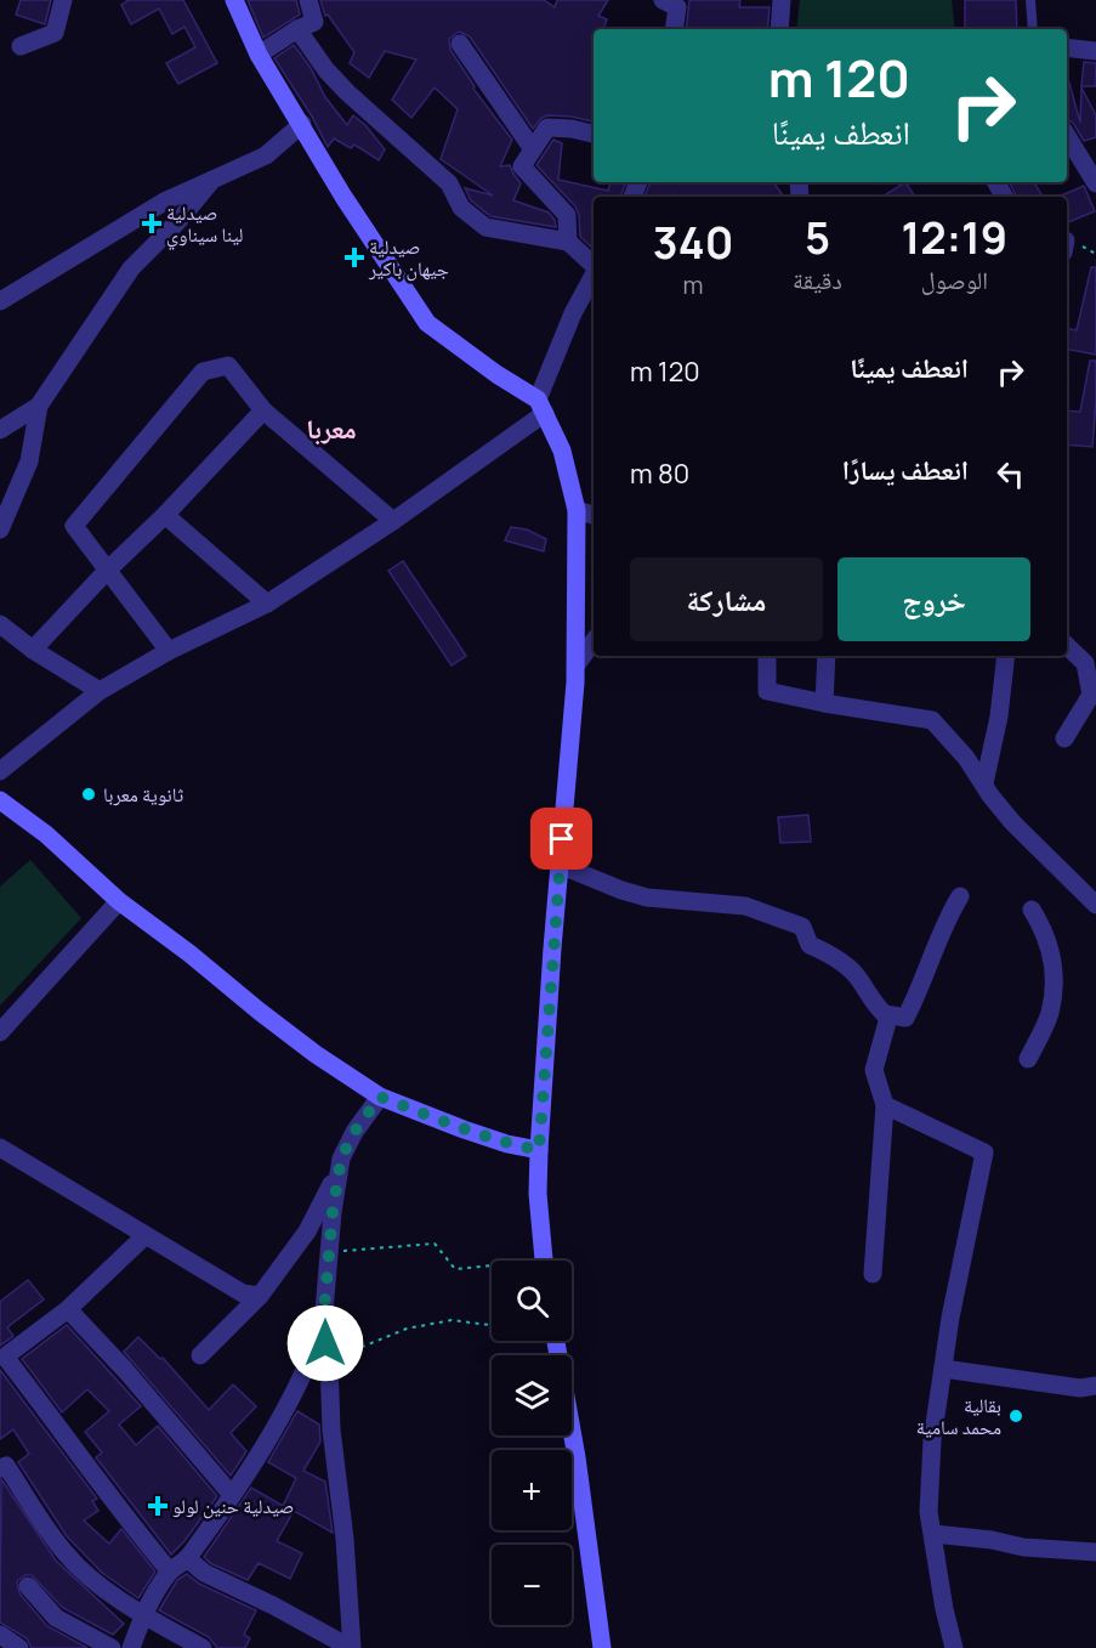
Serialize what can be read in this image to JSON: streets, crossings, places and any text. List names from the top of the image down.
{
  "districts": ["معربا"],
  "places": {
    "health": ["صيدلية لينا سيناوي", "صيدلية جيهان باكير", "صيدلية حنين لولو"],
    "other": ["ثانوية معربا", "بقالية محمد سامية"]
  },
  "page": {
    "turn": ["120 m", "انعطف يمينًا"],
    "eta": [
      "12:19",
      "الوصول",
      "5",
      "دقيقة",
      "340",
      "m"
    ],
    "list": [
      {
        "name": "انعطف يمينًا",
        "value": "120 m"
      },
      {
        "name": "انعطف يسارًا",
        "value": "80 m"
      }
    ],
    "buttons": ["خروج", "مشاركة"],
    "map_buttons": ["+", "−"]
  }
}
